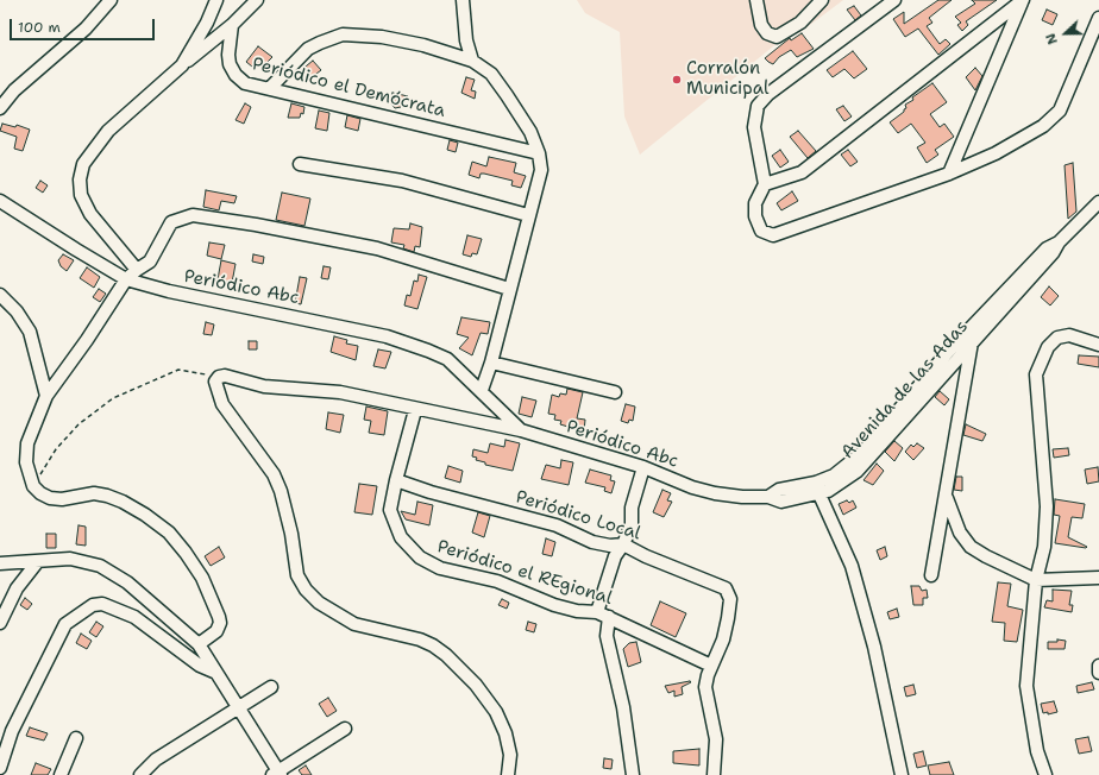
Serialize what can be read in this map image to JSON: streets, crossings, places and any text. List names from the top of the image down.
{
  "streets": {
    "street": [
      "Periódico el Demócrata",
      "Periódico Abc",
      "Avenida de las Adas",
      "Periódico Local",
      "Periódico el REgional"
    ]
  },
  "crossings": [
    ["Periódico Abc", "Avenida de las Adas"],
    ["Periódico Local", "Periódico el REgional"]
  ],
  "places": ["Corralón Municipal"],
  "scale_bar": "100 m",
  "north": "left"
}
